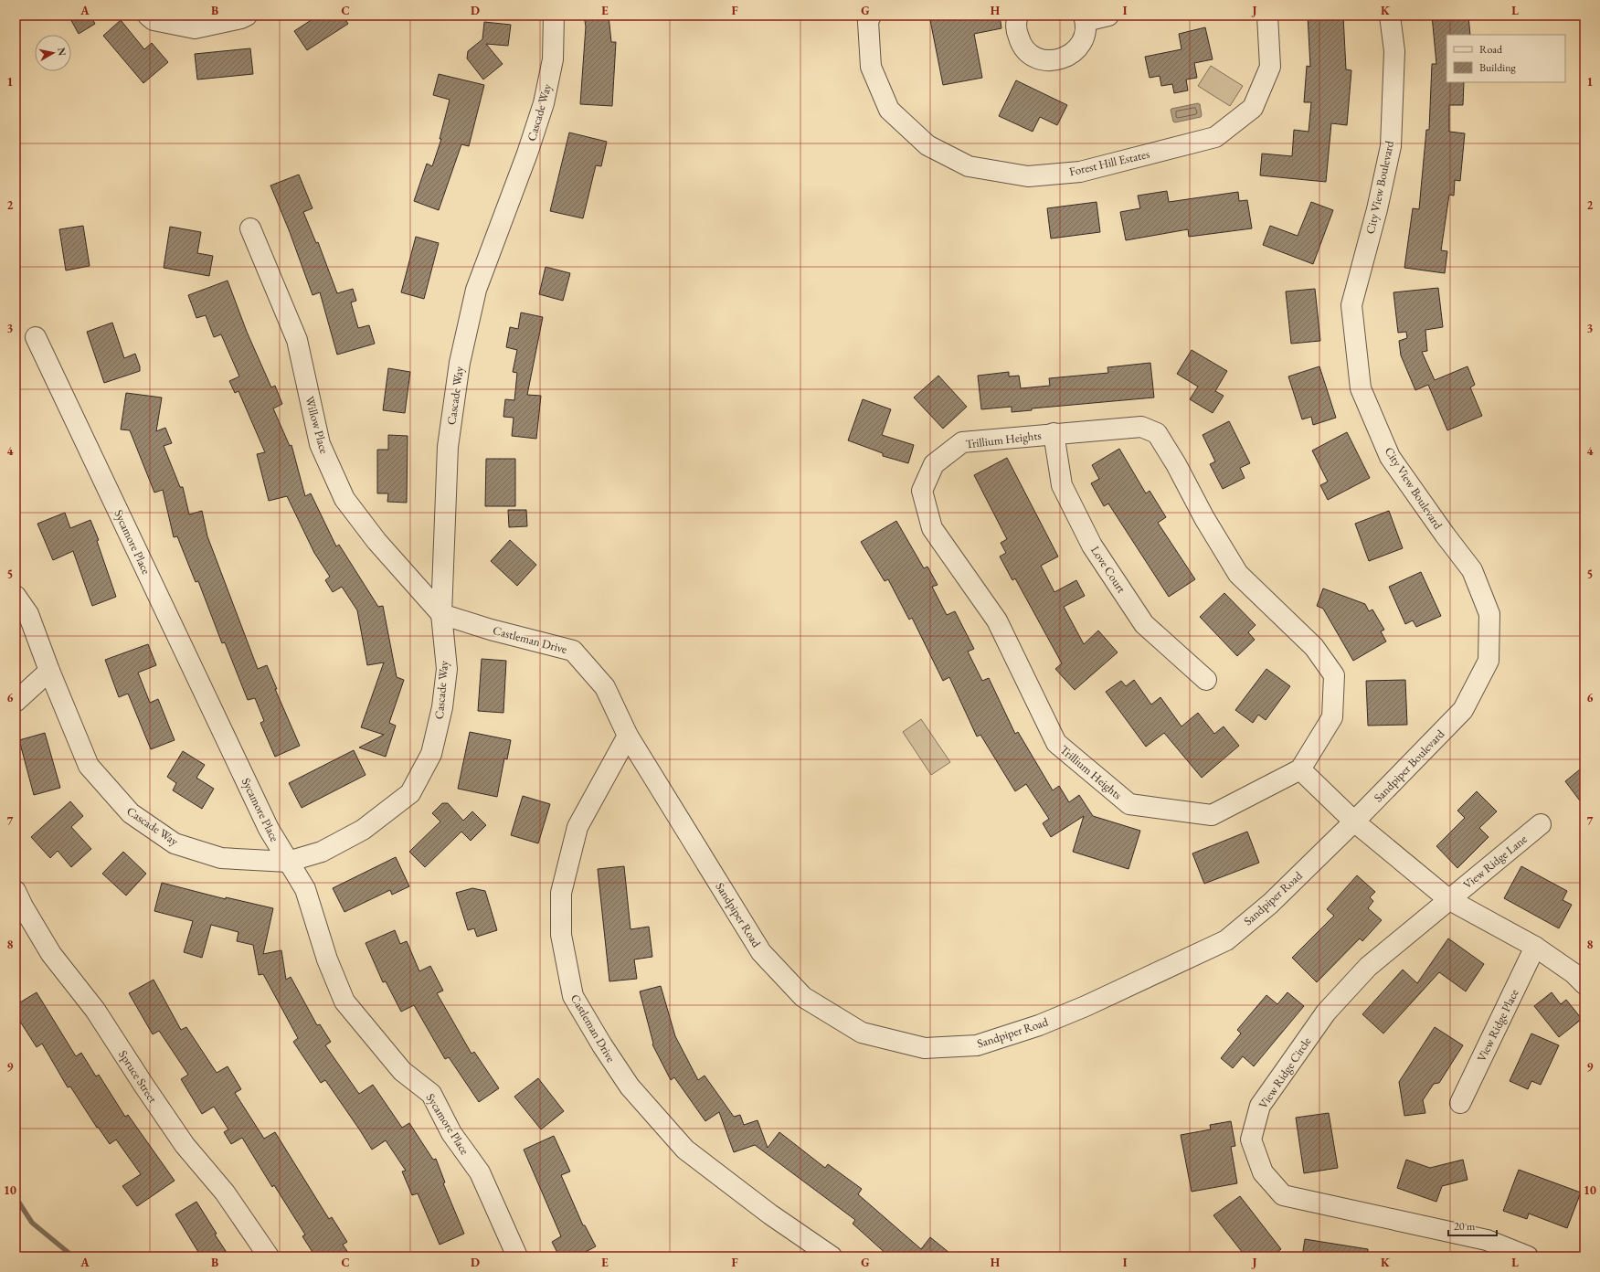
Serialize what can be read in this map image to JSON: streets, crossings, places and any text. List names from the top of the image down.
{
  "streets": {
    "street": [
      "Cascade Way",
      "Forest Hill Estates",
      "City View Boulevard",
      "Willow Place",
      "Trillium Heights",
      "Sycamore Place",
      "Love Court",
      "Castleman Drive",
      "Sandpiper Boulevard",
      "View Ridge Lane",
      "Sandpiper Road",
      "View Ridge Place",
      "View Ridge Circle",
      "Spruce Street"
    ]
  },
  "crossings": [
    ["Cascade Way", "Willow Place"],
    ["Cascade Way", "Sycamore Place"],
    ["Cascade Way", "Castleman Drive"],
    ["City View Boulevard", "Sandpiper Boulevard"],
    ["Willow Place", "Castleman Drive"],
    ["Trillium Heights", "Love Court"],
    ["Castleman Drive", "Sandpiper Road"],
    ["Sandpiper Boulevard", "Sandpiper Road"],
    ["View Ridge Lane", "View Ridge Circle"]
  ],
  "legend": ["Road", "Building"],
  "scale_bar": "20 m",
  "north": "right",
  "grid": {
    "columns": [
      "A",
      "B",
      "C",
      "D",
      "E",
      "F",
      "G",
      "H",
      "I",
      "J",
      "K",
      "L"
    ],
    "rows": [
      "1",
      "2",
      "3",
      "4",
      "5",
      "6",
      "7",
      "8",
      "9",
      "10"
    ]
  }
}
